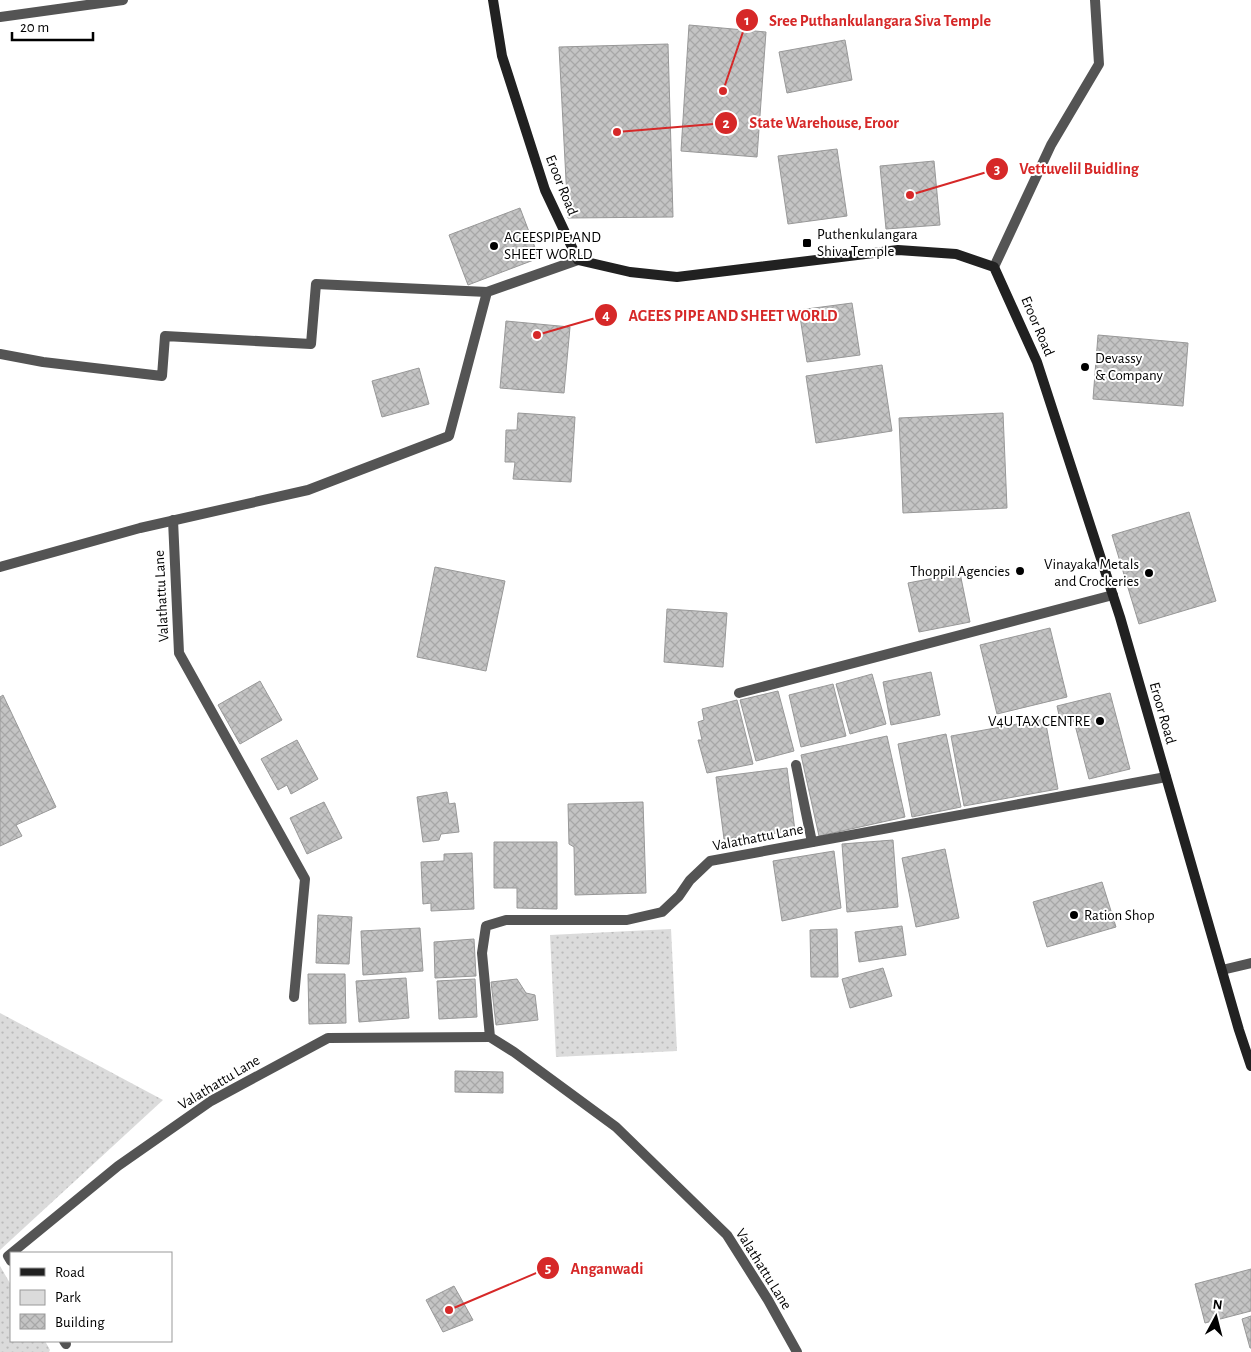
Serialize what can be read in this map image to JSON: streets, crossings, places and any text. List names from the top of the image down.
{
  "streets": {
    "main road": ["Eroor Road"],
    "street": ["Valathattu Lane"]
  },
  "crossings": [
    ["Eroor Road", "Valathattu Lane"]
  ],
  "places": {
    "other": [
      "Sree Puthankulangara Siva Temple",
      "State Warehouse, Eroor",
      "Vettuvelil Buidling",
      "AGEESPIPE AND SHEET WORLD",
      "AGEES PIPE AND SHEET WORLD",
      "Devassy & Company",
      "Thoppil Agencies",
      "Vinayaka Metals and Crockeries",
      "V4U TAX CENTRE",
      "Ration Shop",
      "Anganwadi"
    ],
    "transit": ["Puthenkulangara Shiva Temple"]
  },
  "legend": ["Road", "Park", "Building"],
  "scale_bar": "20 m",
  "north": "top"
}
